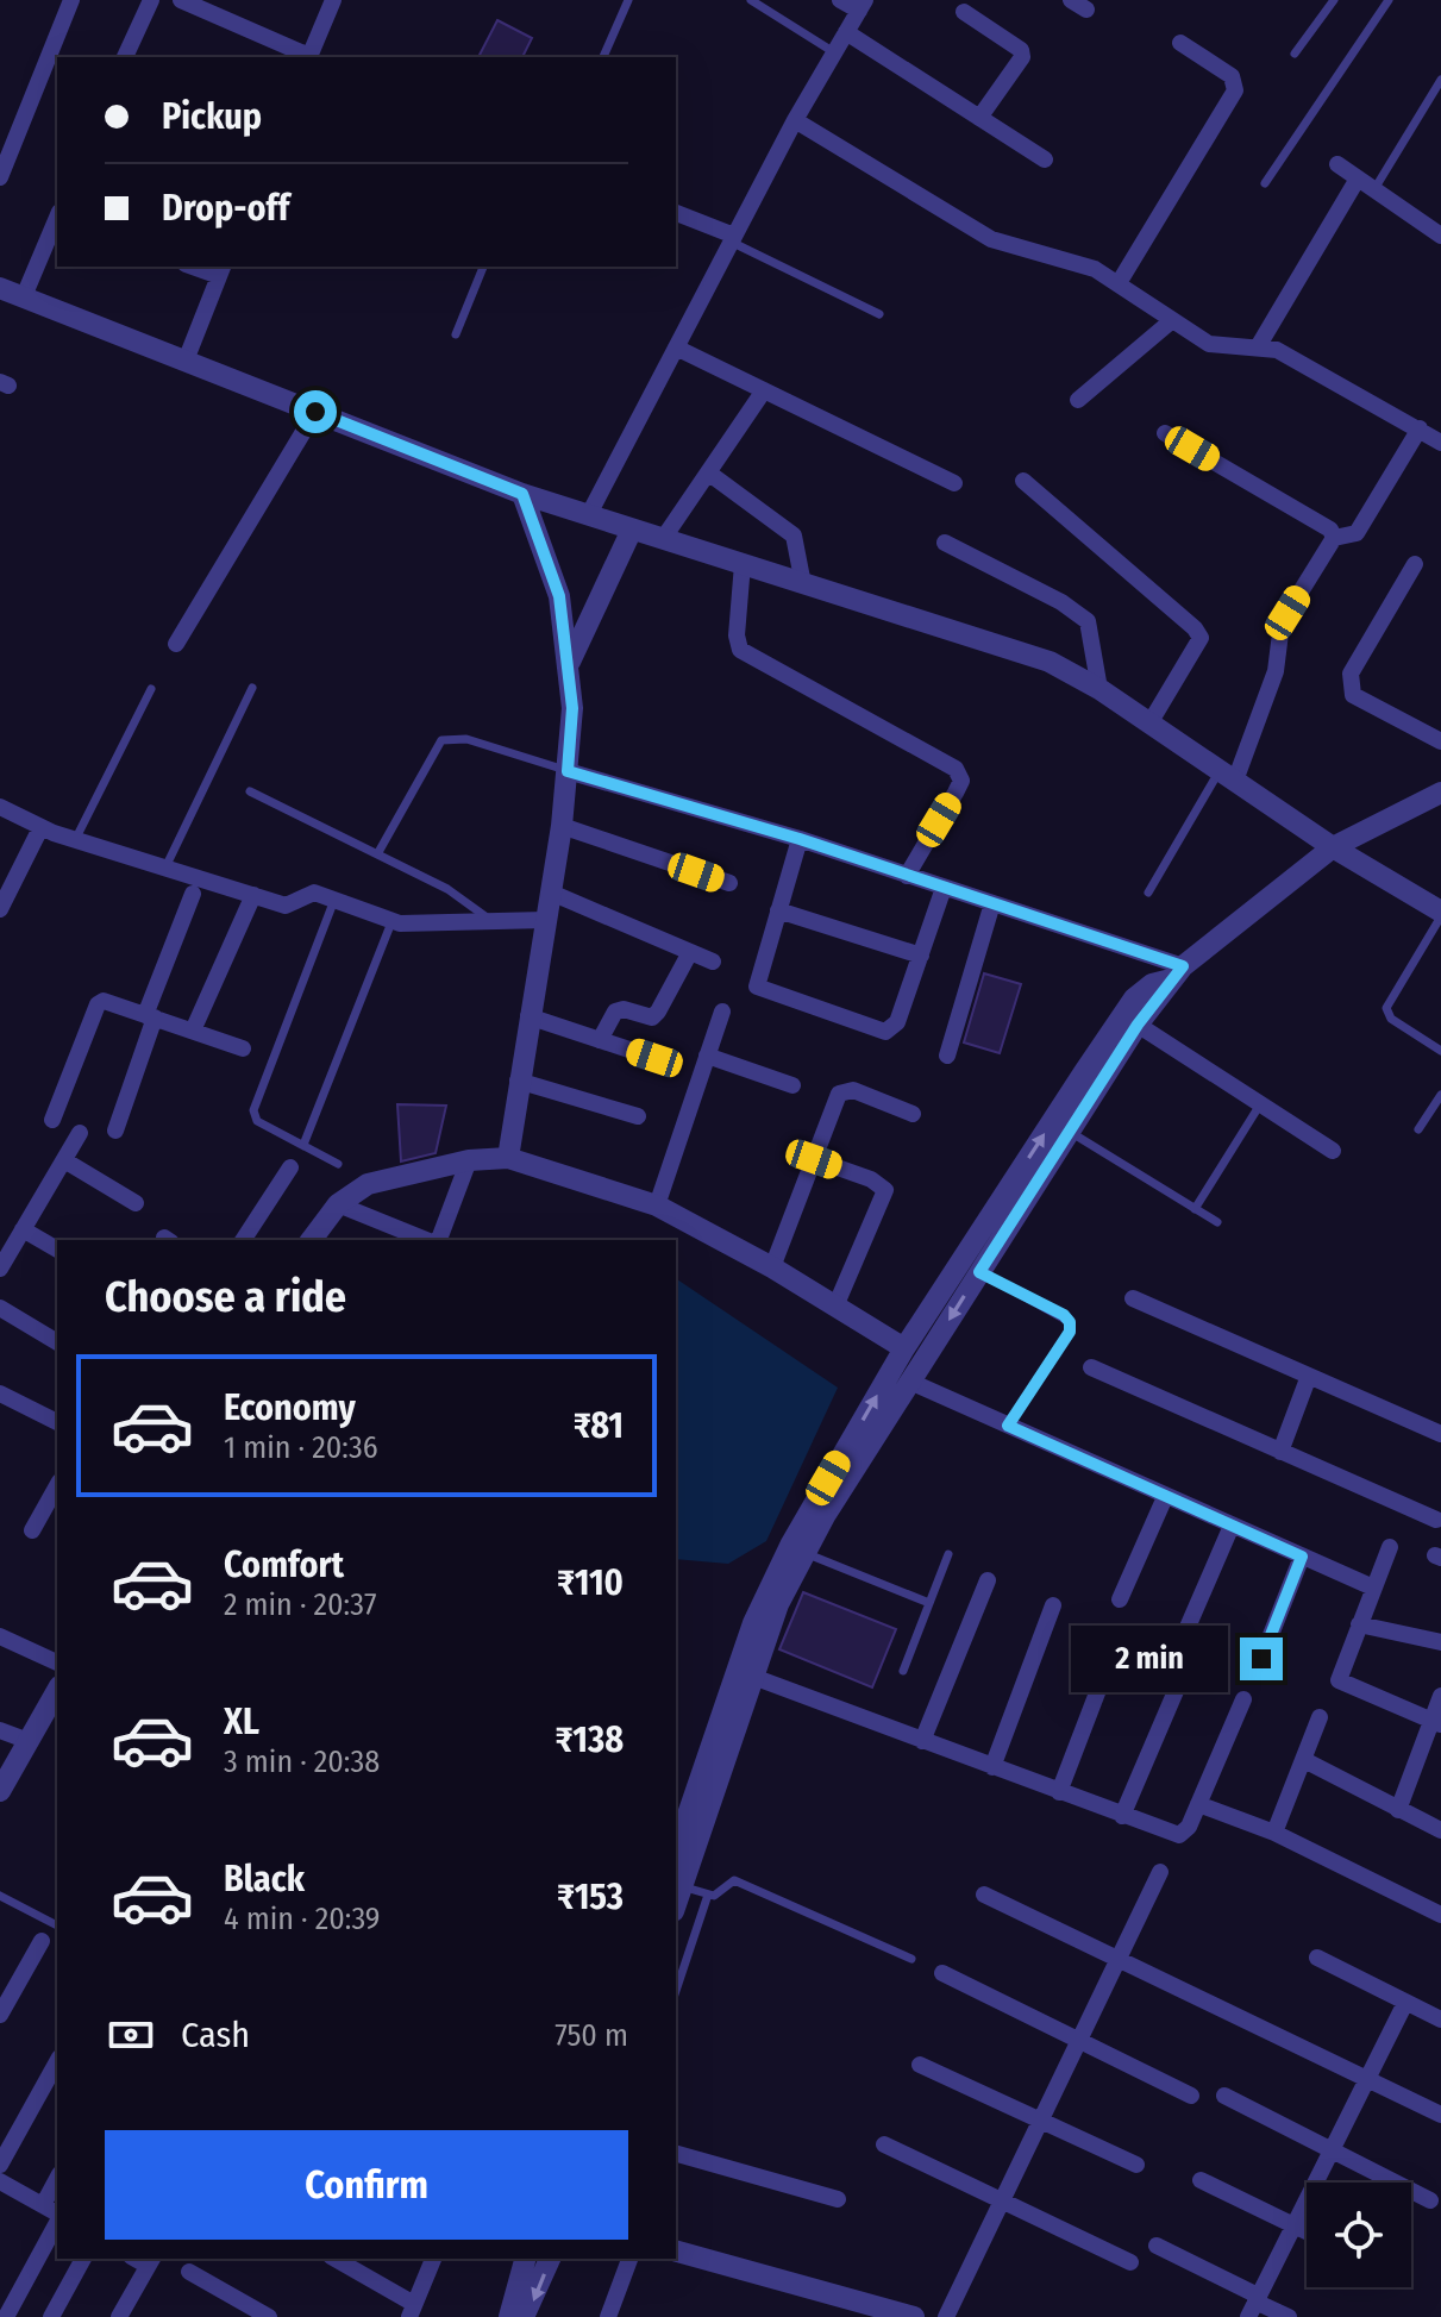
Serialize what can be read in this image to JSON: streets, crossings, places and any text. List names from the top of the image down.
{
  "page": {
    "banner": ["Pickup", "Drop-off"],
    "heading": "Choose a ride",
    "list": [
      {
        "name": "Economy",
        "note": "1 min · 20:36",
        "value": "₹81"
      },
      {
        "name": "Comfort",
        "note": "2 min · 20:37",
        "value": "₹110"
      },
      {
        "name": "XL",
        "note": "3 min · 20:38",
        "value": "₹138"
      },
      {
        "name": "Black",
        "note": "4 min · 20:39",
        "value": "₹153"
      }
    ],
    "bubble": "2 min",
    "pay": ["Cash", "750 m"],
    "buttons": "Confirm"
  }
}
